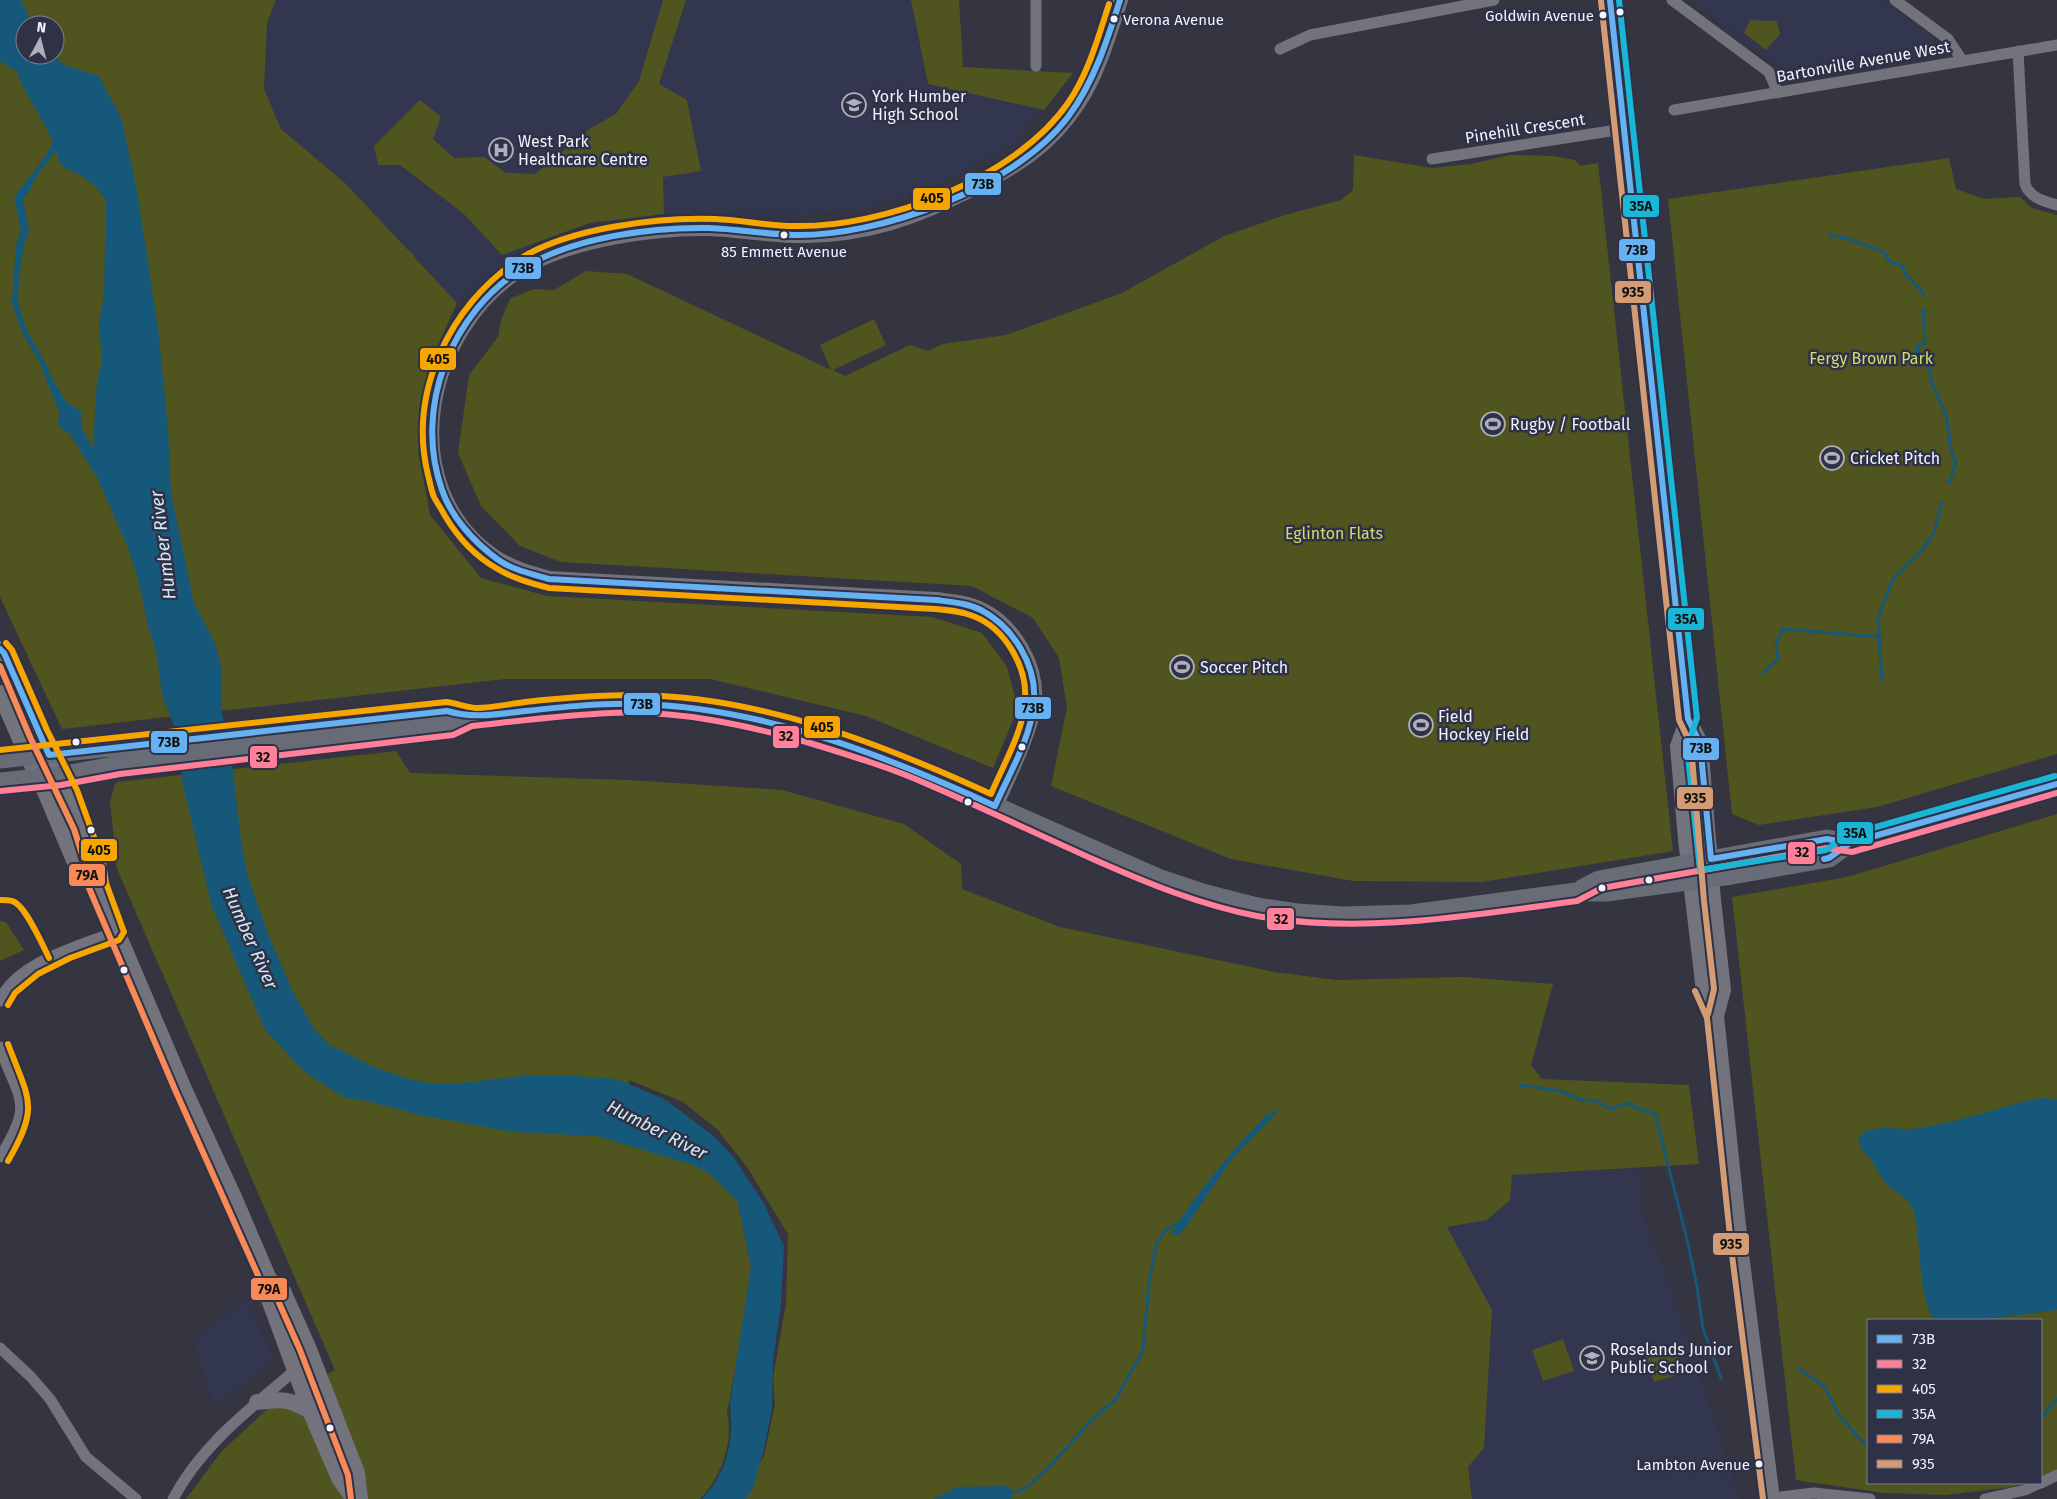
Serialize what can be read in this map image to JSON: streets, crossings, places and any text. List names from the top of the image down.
{
  "streets": {
    "street": ["Bartonville Avenue West", "Pinehill Crescent"]
  },
  "water": ["Humber River"],
  "parks": ["Fergy Brown Park", "Eglinton Flats"],
  "places": {
    "other": [
      "Goldwin Avenue",
      "Verona Avenue",
      "85 Emmett Avenue",
      "Lambton Avenue"
    ],
    "school or university": ["York Humber High School", "Roselands Junior Public School"],
    "hospital": ["West Park Healthcare Centre"],
    "sports": [
      "Rugby / Football",
      "Cricket Pitch",
      "Soccer Pitch",
      "Field Hockey Field"
    ]
  },
  "lines": [
    "transit line 73B",
    "transit line 35A",
    "transit line 935",
    "transit line 405",
    "transit line 79A",
    "transit line 32"
  ],
  "legend": [
    "73B",
    "32",
    "405",
    "35A",
    "79A",
    "935"
  ],
  "north": "top"
}
